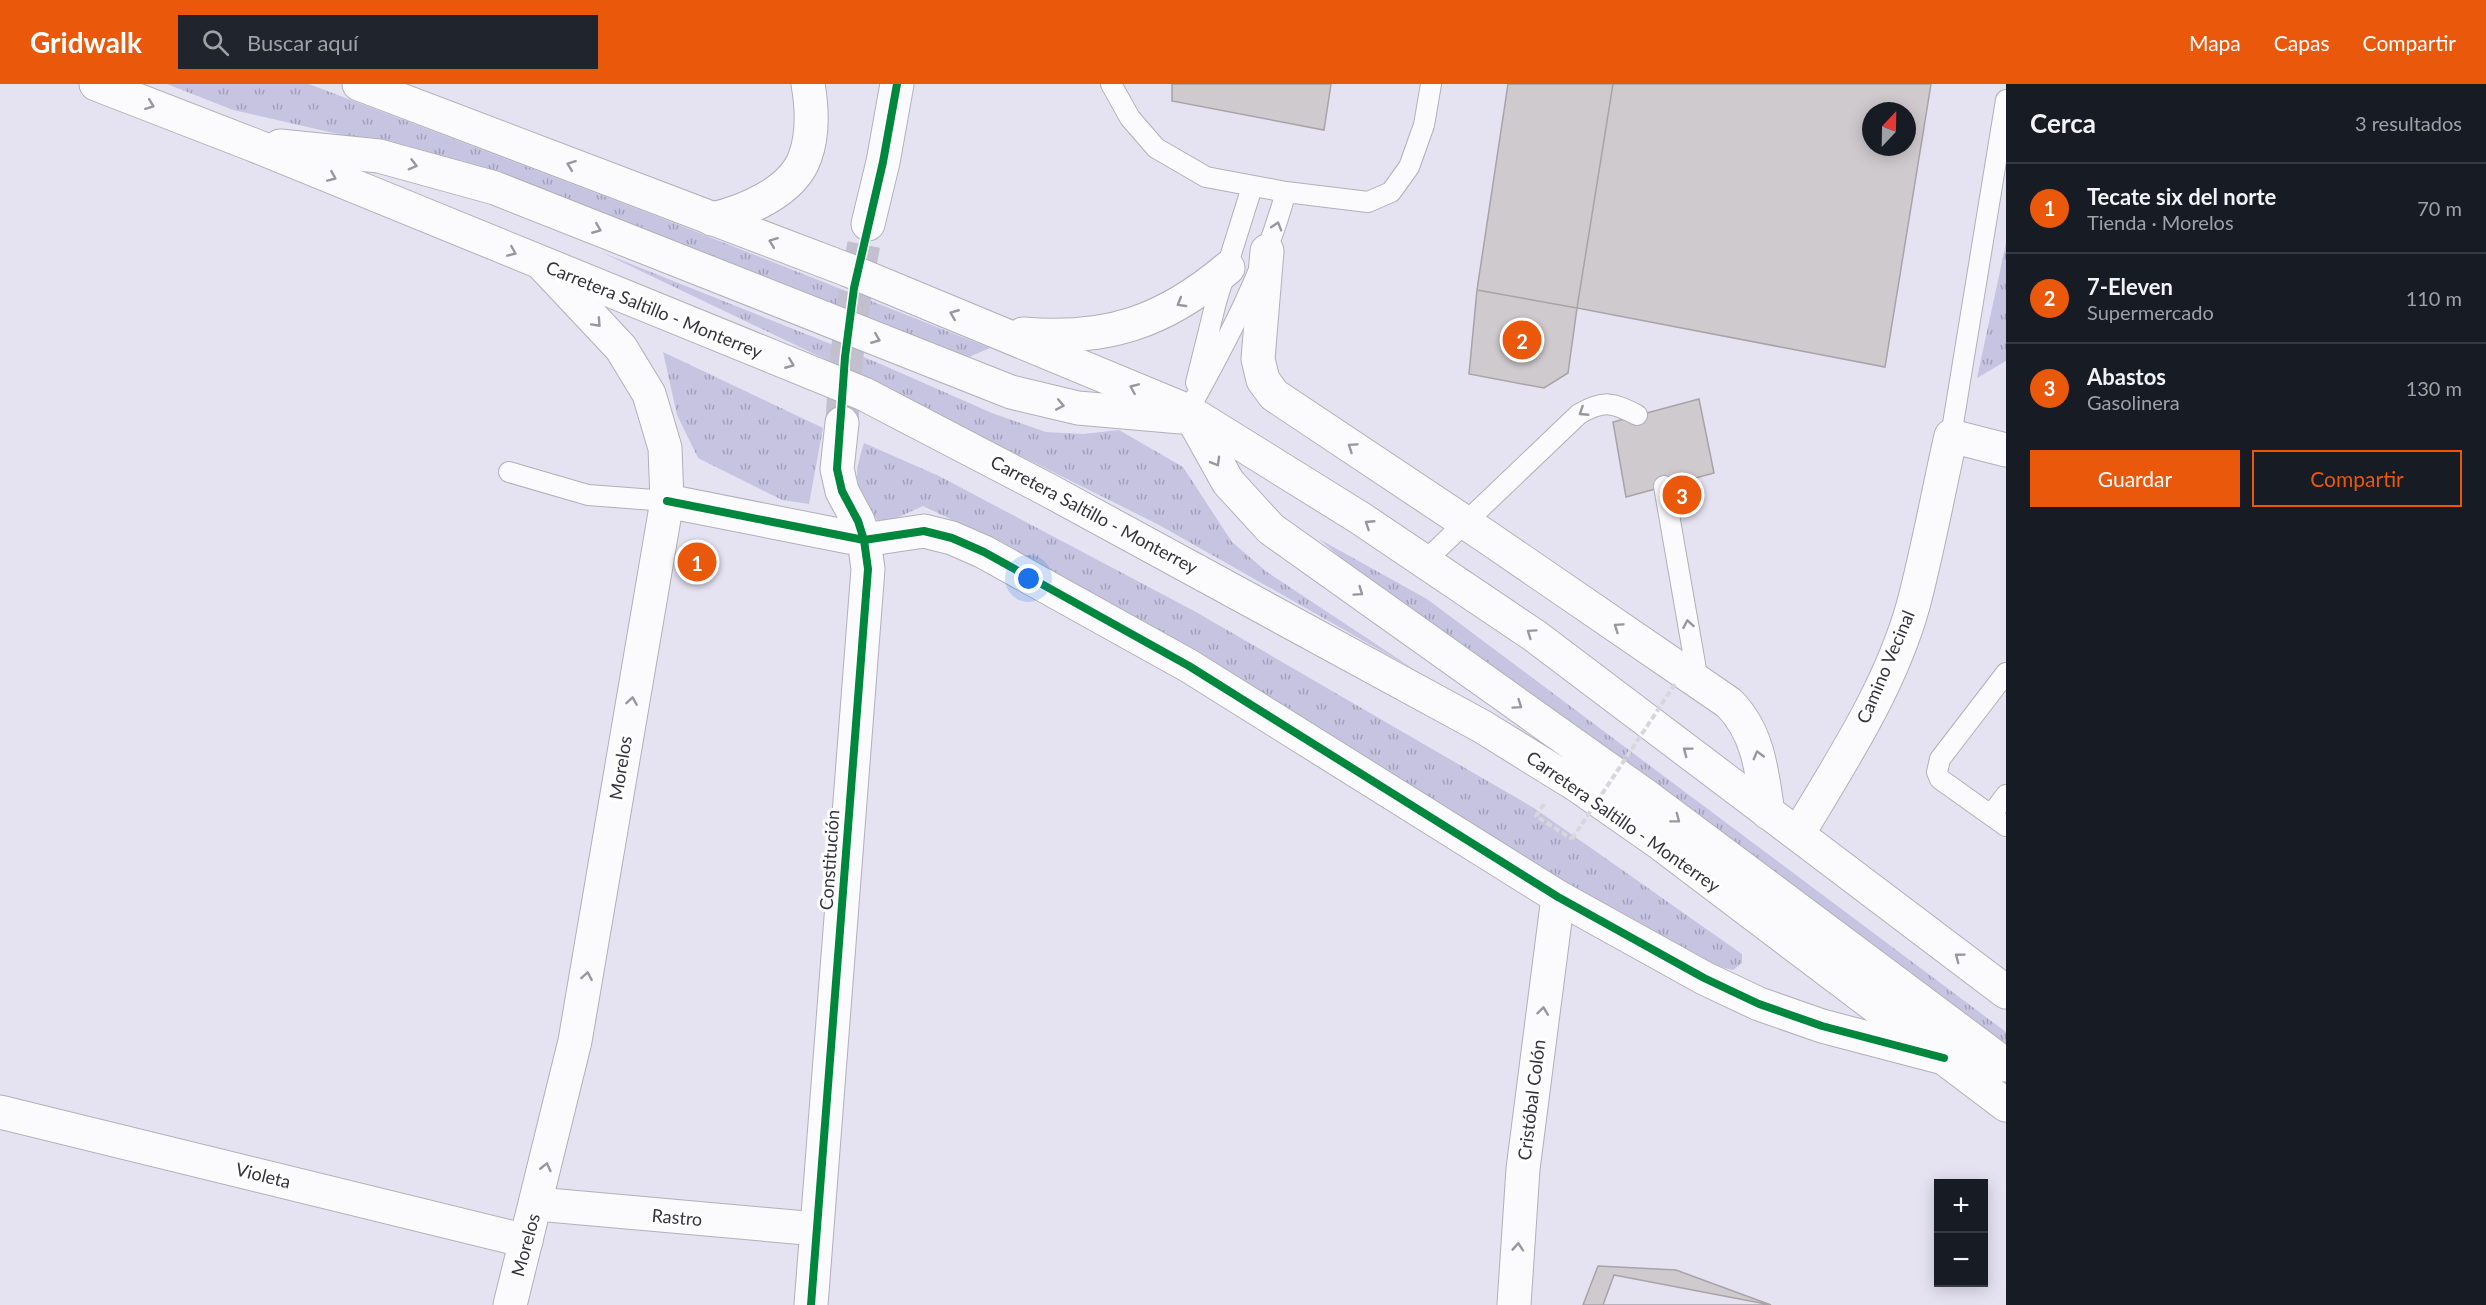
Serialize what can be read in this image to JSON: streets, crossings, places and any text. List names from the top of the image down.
{
  "streets": {
    "main road": [
      "Carretera Saltillo - Monterrey",
      "Camino Vecinal",
      "Morelos",
      "Constitución",
      "Cristóbal Colón",
      "Violeta",
      "Rastro"
    ]
  },
  "crossings": [
    ["Carretera Saltillo - Monterrey", "Morelos"],
    ["Morelos", "Violeta"],
    ["Morelos", "Rastro"],
    ["Constitución", "Rastro"]
  ],
  "one_way": ["Cristóbal Colón"],
  "north": "top",
  "page": {
    "header": "Gridwalk",
    "search": "Buscar aquí",
    "nav": ["Mapa", "Capas", "Compartir"],
    "heading": ["Cerca", "3 resultados"],
    "list": [
      {
        "mark": "1",
        "name": "Tecate six del norte",
        "note": "Tienda · Morelos",
        "value": "70 m"
      },
      {
        "mark": "2",
        "name": "7-Eleven",
        "note": "Supermercado",
        "value": "110 m"
      },
      {
        "mark": "3",
        "name": "Abastos",
        "note": "Gasolinera",
        "value": "130 m"
      }
    ],
    "pins": ["2", "3", "1"],
    "buttons": ["Guardar", "Compartir"],
    "map_buttons": ["+", "−"]
  }
}
